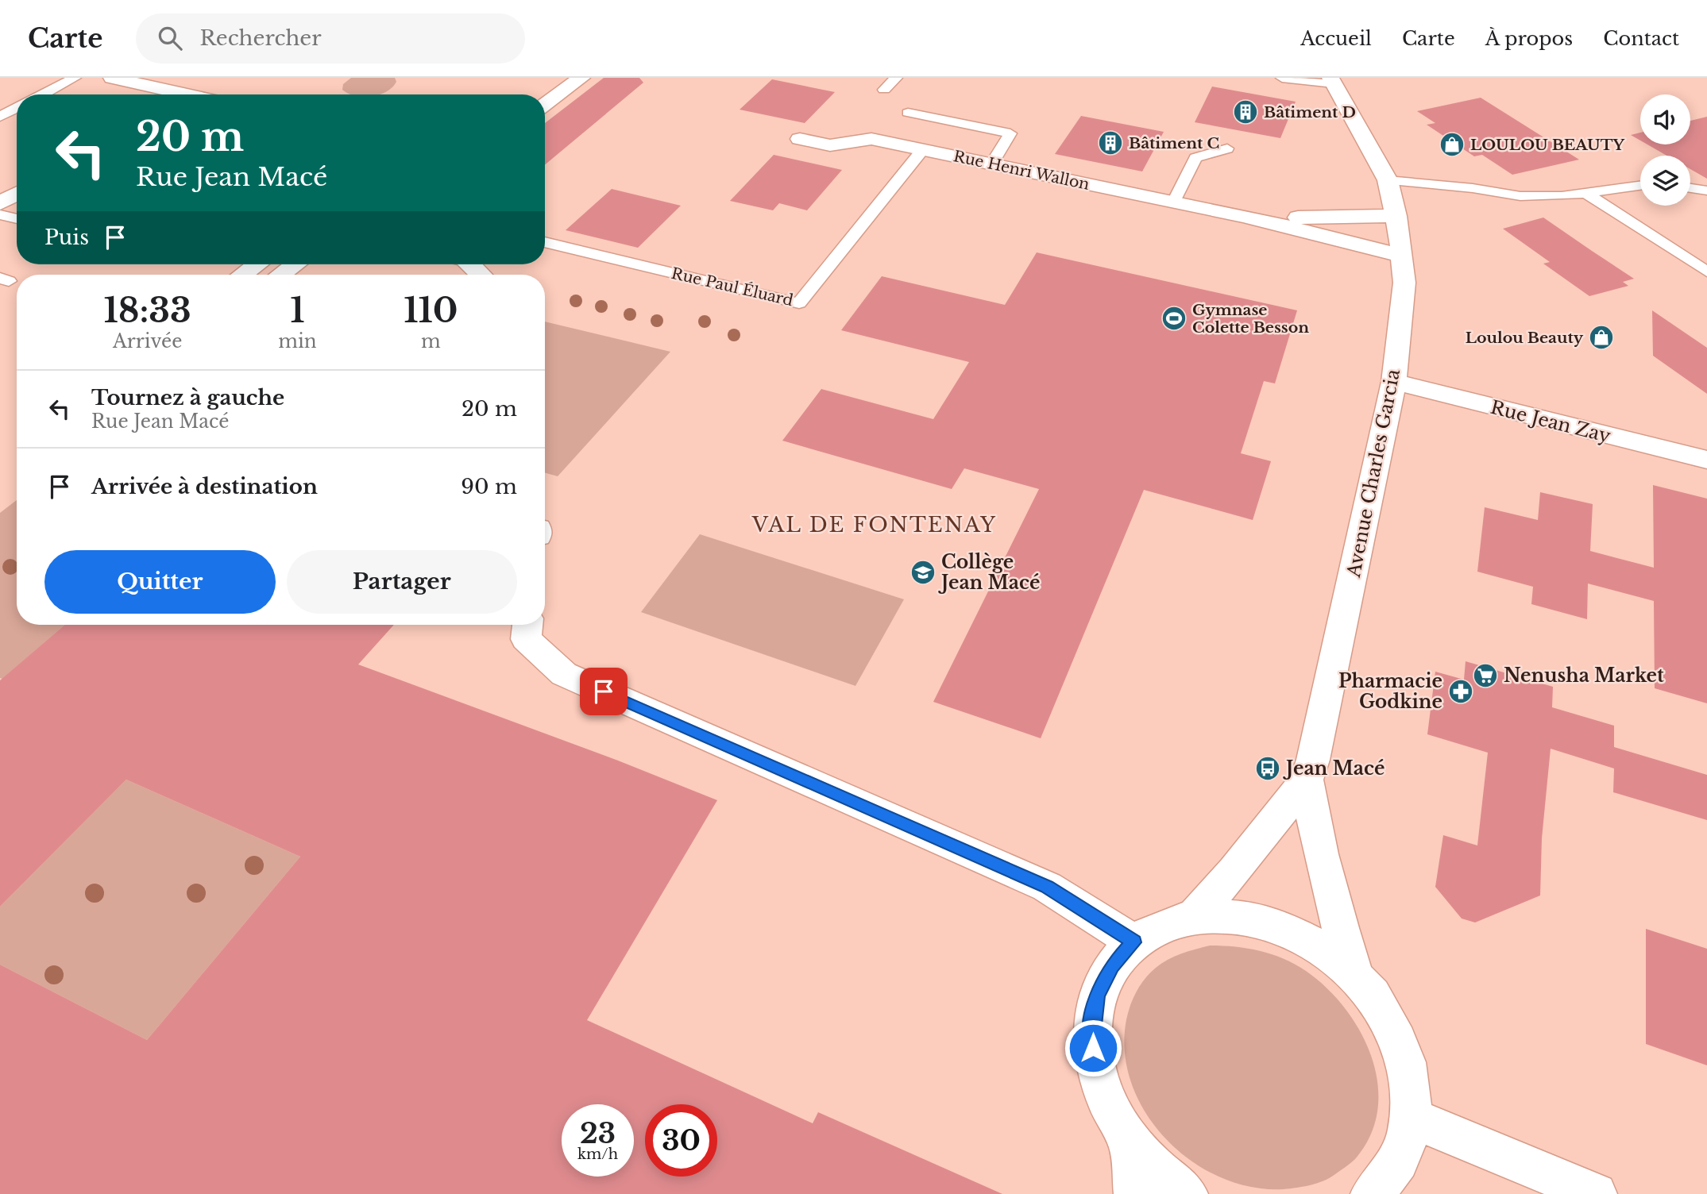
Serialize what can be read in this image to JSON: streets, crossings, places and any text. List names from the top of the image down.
{
  "streets": {
    "street": ["Rue Henri Wallon", "Rue Jean Zay", "Avenue Charles Garcia"],
    "lane": ["Rue Paul Éluard"]
  },
  "crossings": [
    ["Rue Henri Wallon", "Rue Paul Éluard"],
    ["Rue Henri Wallon", "Avenue Charles Garcia"],
    ["Rue Jean Zay", "Avenue Charles Garcia"]
  ],
  "districts": ["VAL DE FONTENAY"],
  "places": {
    "building": ["Bâtiment D", "Bâtiment C"],
    "shop": ["LOULOU BEAUTY", "Loulou Beauty"],
    "sports": ["Gymnase Colette Besson"],
    "school or university": ["Collège Jean Macé"],
    "supermarket": ["Nenusha Market"],
    "pharmacy": ["Pharmacie Godkine"],
    "bus stop": ["Jean Macé"]
  },
  "page": {
    "header": "Carte",
    "search": "Rechercher",
    "nav": [
      "Accueil",
      "Carte",
      "À propos",
      "Contact"
    ],
    "turn": ["20 m", "Rue Jean Macé"],
    "then": "Puis",
    "eta": [
      "18:33",
      "Arrivée",
      "1",
      "min",
      "110",
      "m"
    ],
    "list": [
      {
        "name": "Tournez à gauche",
        "note": "Rue Jean Macé",
        "value": "20 m"
      },
      {
        "name": "Arrivée à destination",
        "value": "90 m"
      }
    ],
    "buttons": ["Quitter", "Partager"],
    "speed": "23 km/h",
    "limit": "30"
  }
}
